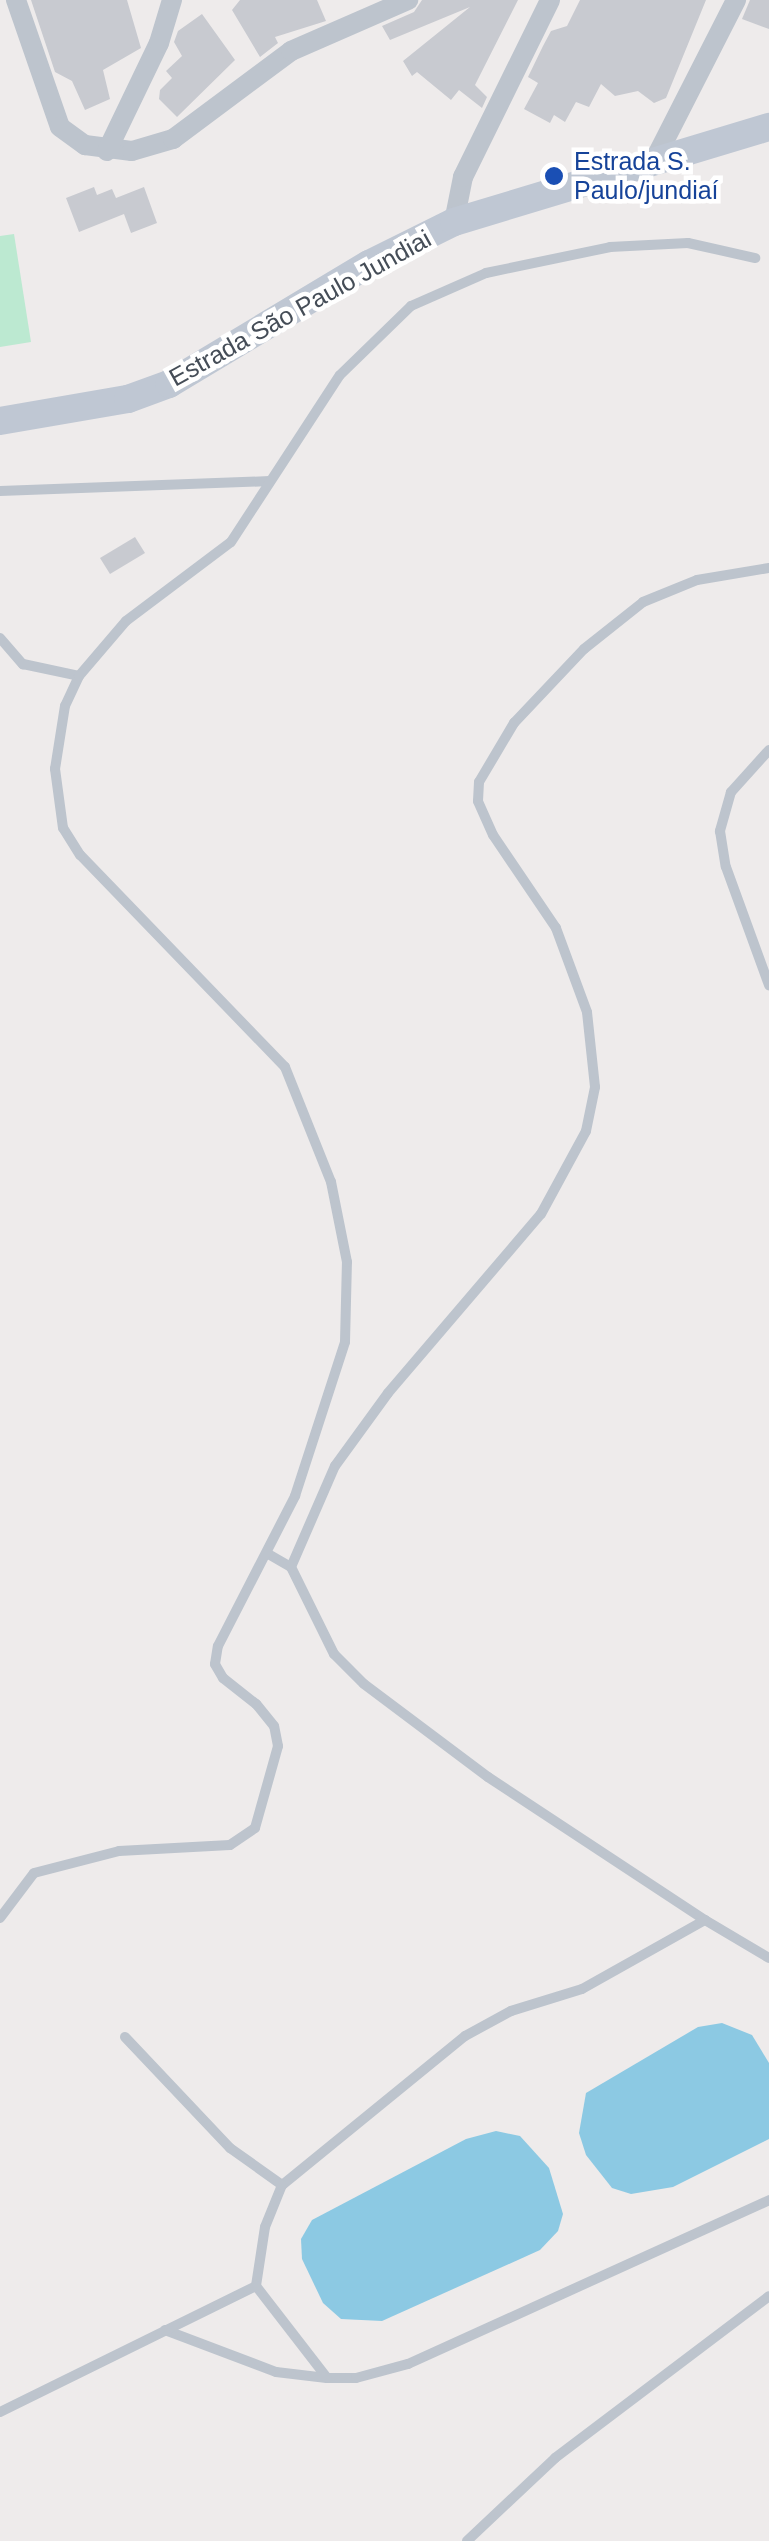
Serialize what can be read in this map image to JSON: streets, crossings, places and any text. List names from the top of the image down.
{
  "streets": {
    "main road": ["Estrada São Paulo Jundiai"]
  },
  "places": ["Estrada S. Paulo/jundiaí"]
}
